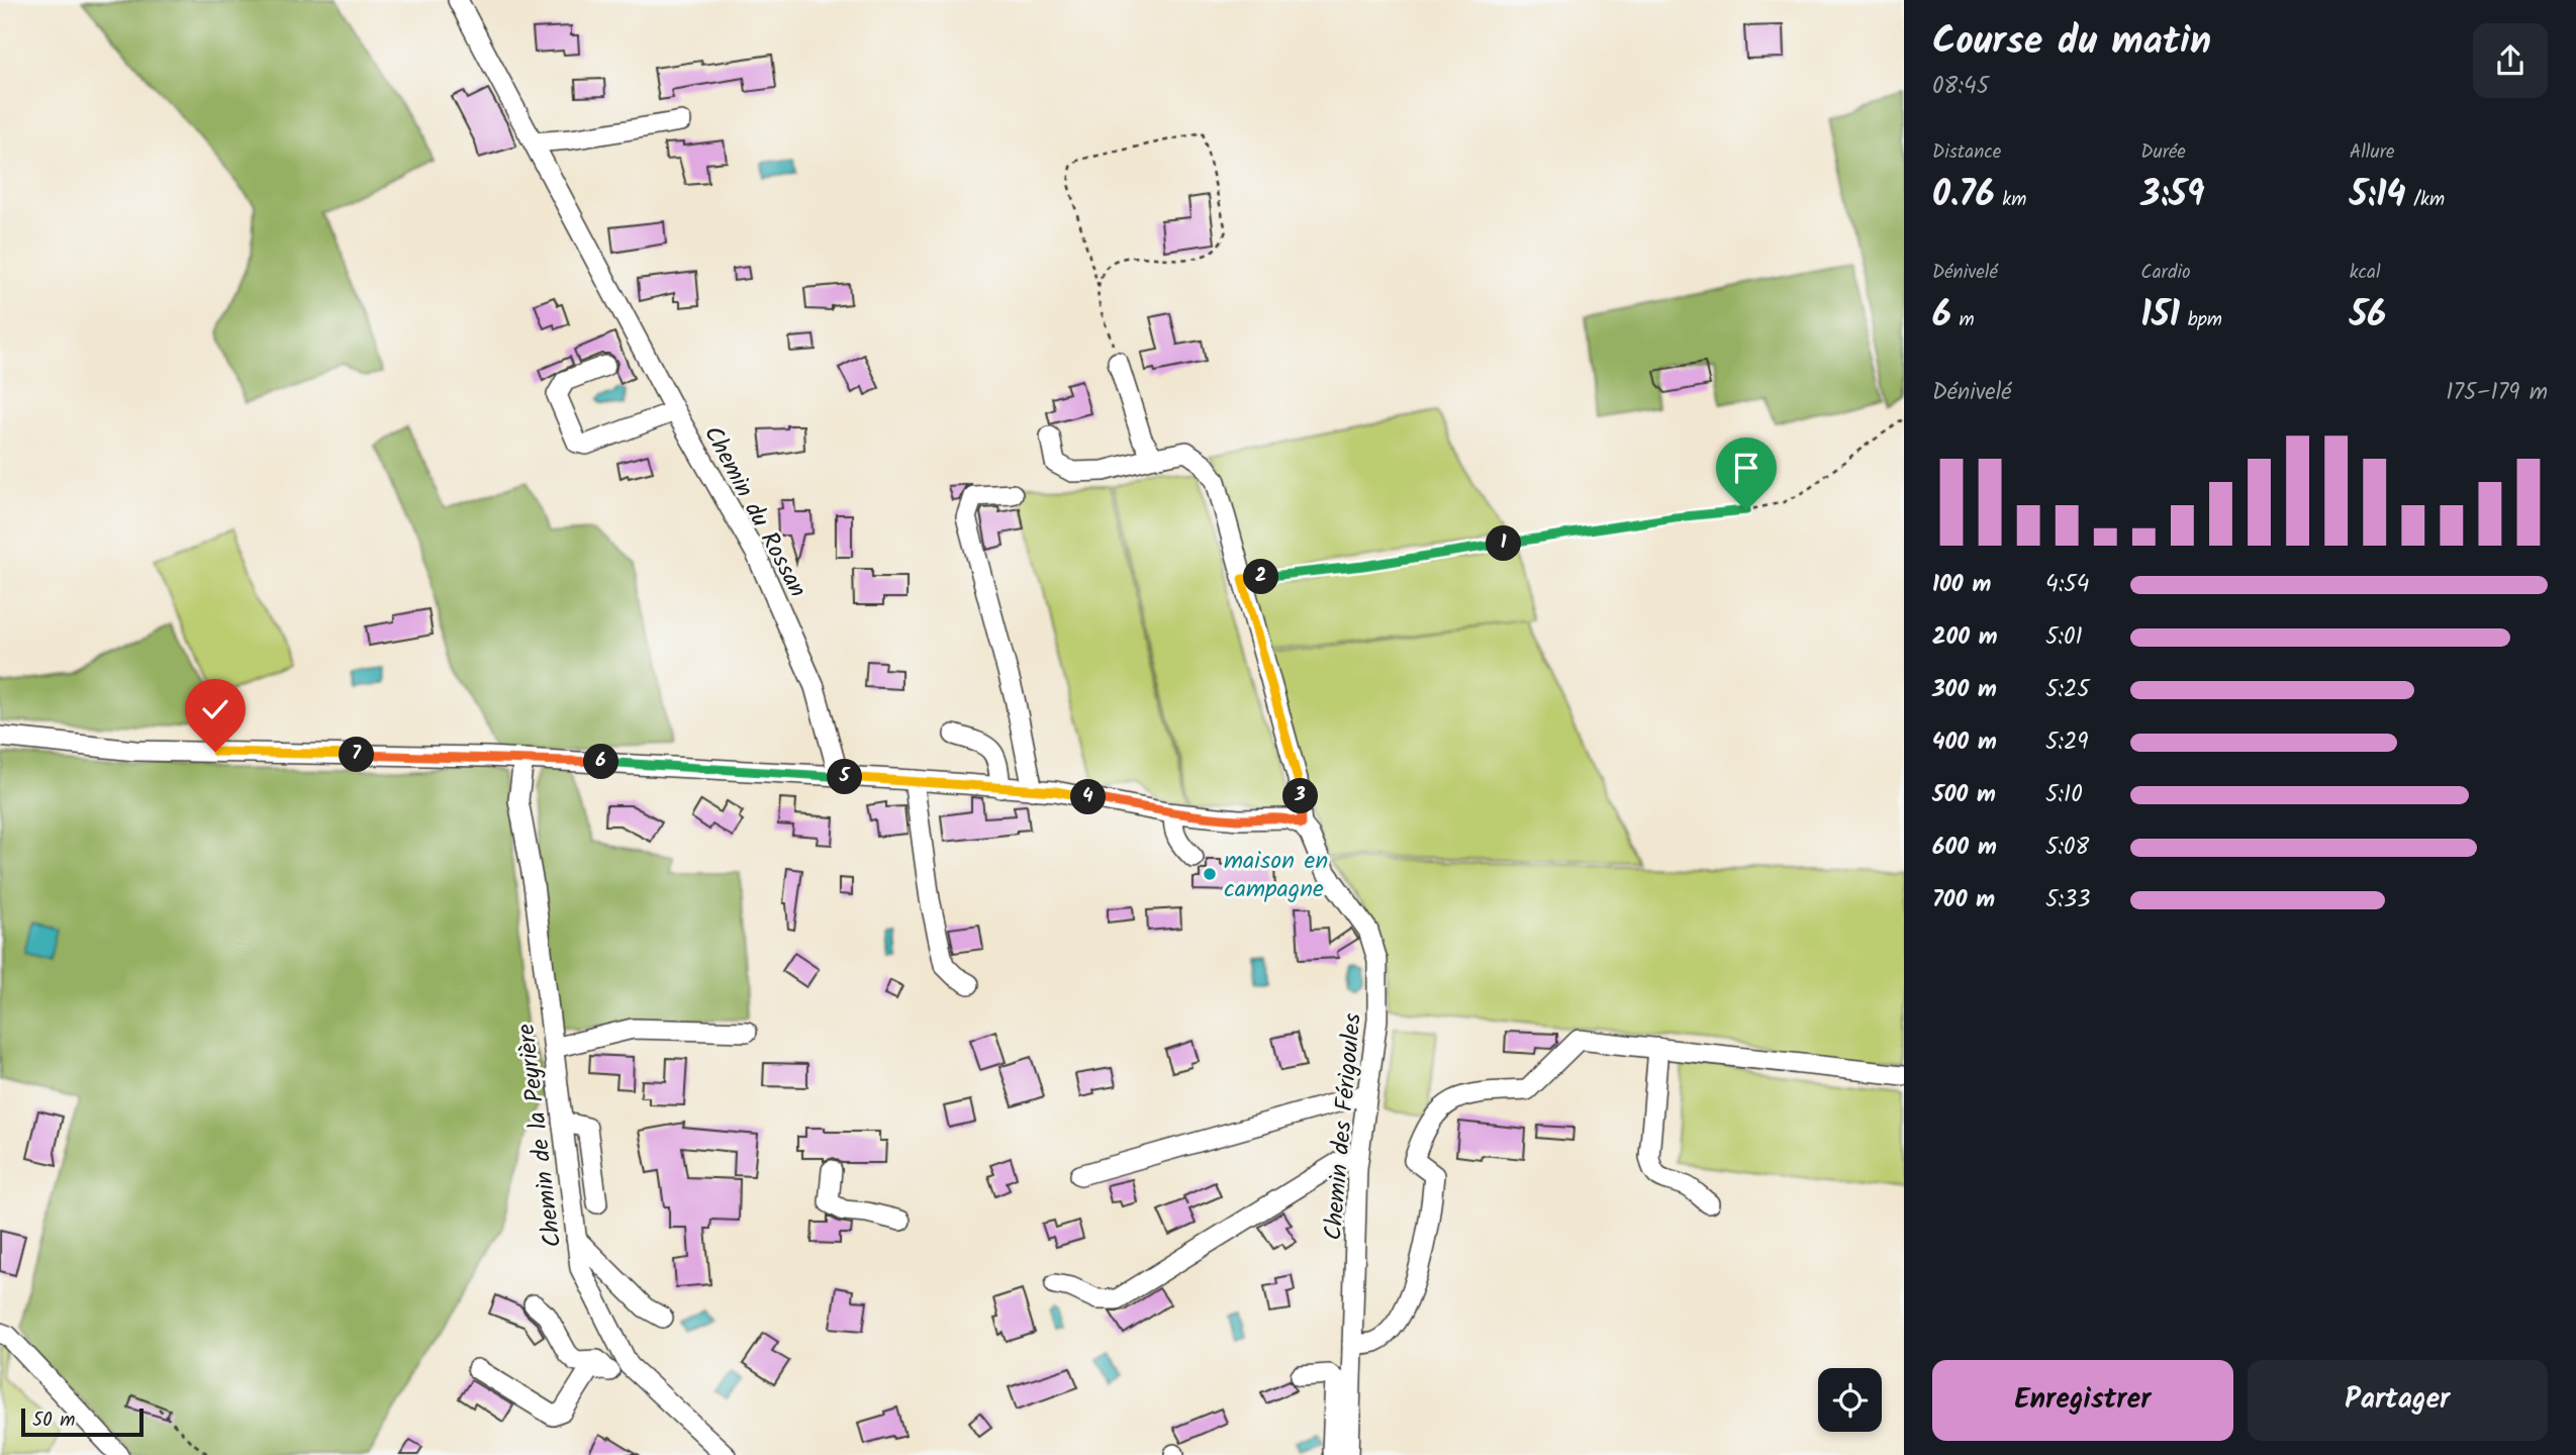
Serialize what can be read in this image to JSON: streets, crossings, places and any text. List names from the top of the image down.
{
  "streets": {
    "street": ["Chemin du Rossan", "Chemin des Férigoules", "Chemin de la Peyrière"]
  },
  "places": ["maison en campagne"],
  "scale_bar": "50 m",
  "page": {
    "heading": ["Course du matin", "08:45"],
    "stats": [
      ["Distance", "0.76 km"],
      ["Durée", "3:59"],
      ["Allure", "5:14 /km"],
      ["Dénivelé", "6 m"],
      ["Cardio", "151 bpm"],
      ["kcal", "56"]
    ],
    "chart": ["Dénivelé", "175–179 m"],
    "pins": [
      "1",
      "2",
      "7",
      "6",
      "5",
      "3",
      "4"
    ],
    "list": [
      {
        "name": "100 m",
        "note": "4:54"
      },
      {
        "name": "200 m",
        "note": "5:01"
      },
      {
        "name": "300 m",
        "note": "5:25"
      },
      {
        "name": "400 m",
        "note": "5:29"
      },
      {
        "name": "500 m",
        "note": "5:10"
      },
      {
        "name": "600 m",
        "note": "5:08"
      },
      {
        "name": "700 m",
        "note": "5:33"
      }
    ],
    "buttons": ["Enregistrer", "Partager"],
    "scale": "50 m"
  }
}
